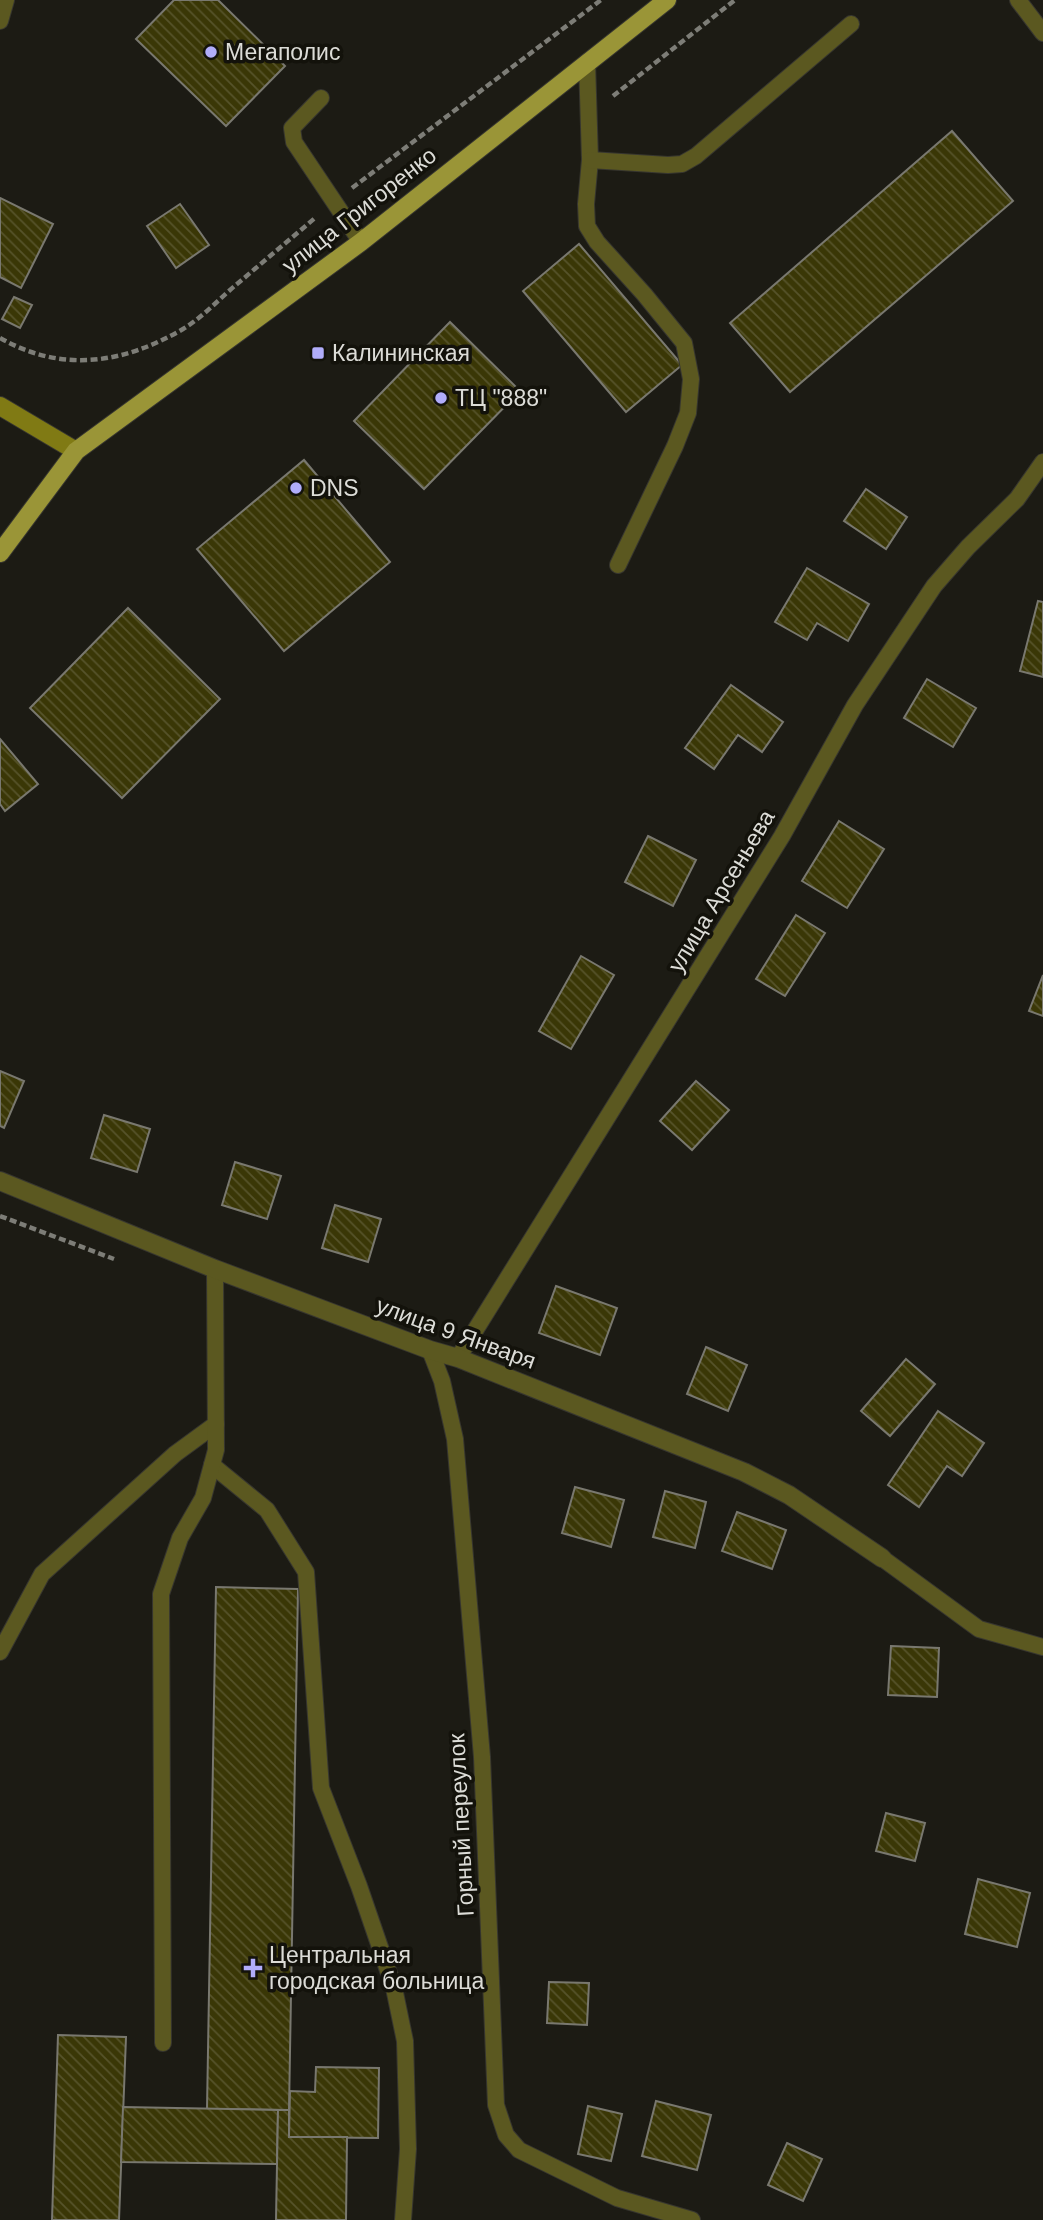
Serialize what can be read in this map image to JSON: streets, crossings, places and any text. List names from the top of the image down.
{
  "streets": {
    "main road": ["улица Григоренко"],
    "street": ["улица 9 Января"],
    "lane": ["улица Арсеньева", "Горный переулок"]
  },
  "crossings": [
    ["улица Арсеньева", "улица 9 Января"],
    ["улица 9 Января", "Горный переулок"]
  ],
  "places": {
    "other": ["Мегаполис", "ТЦ \"888\"", "DNS"],
    "transit": ["Калининская"],
    "health": ["Центральная городская больница"]
  }
}
